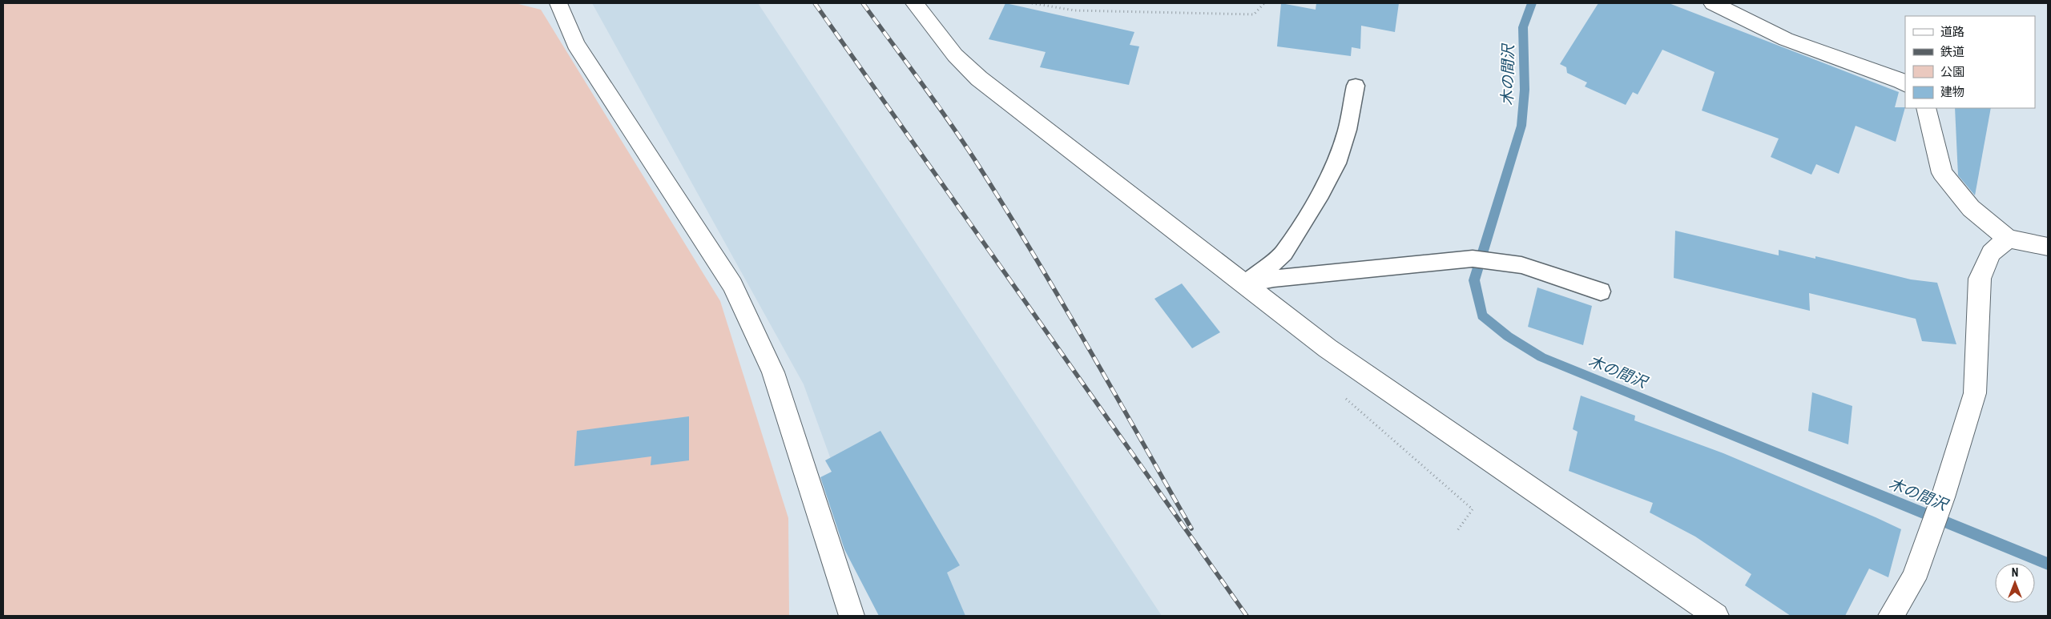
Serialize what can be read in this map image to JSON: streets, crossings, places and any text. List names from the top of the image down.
{
  "water": ["木の間沢"],
  "legend": [
    "道路",
    "鉄道",
    "公園",
    "建物"
  ],
  "north": "top"
}
